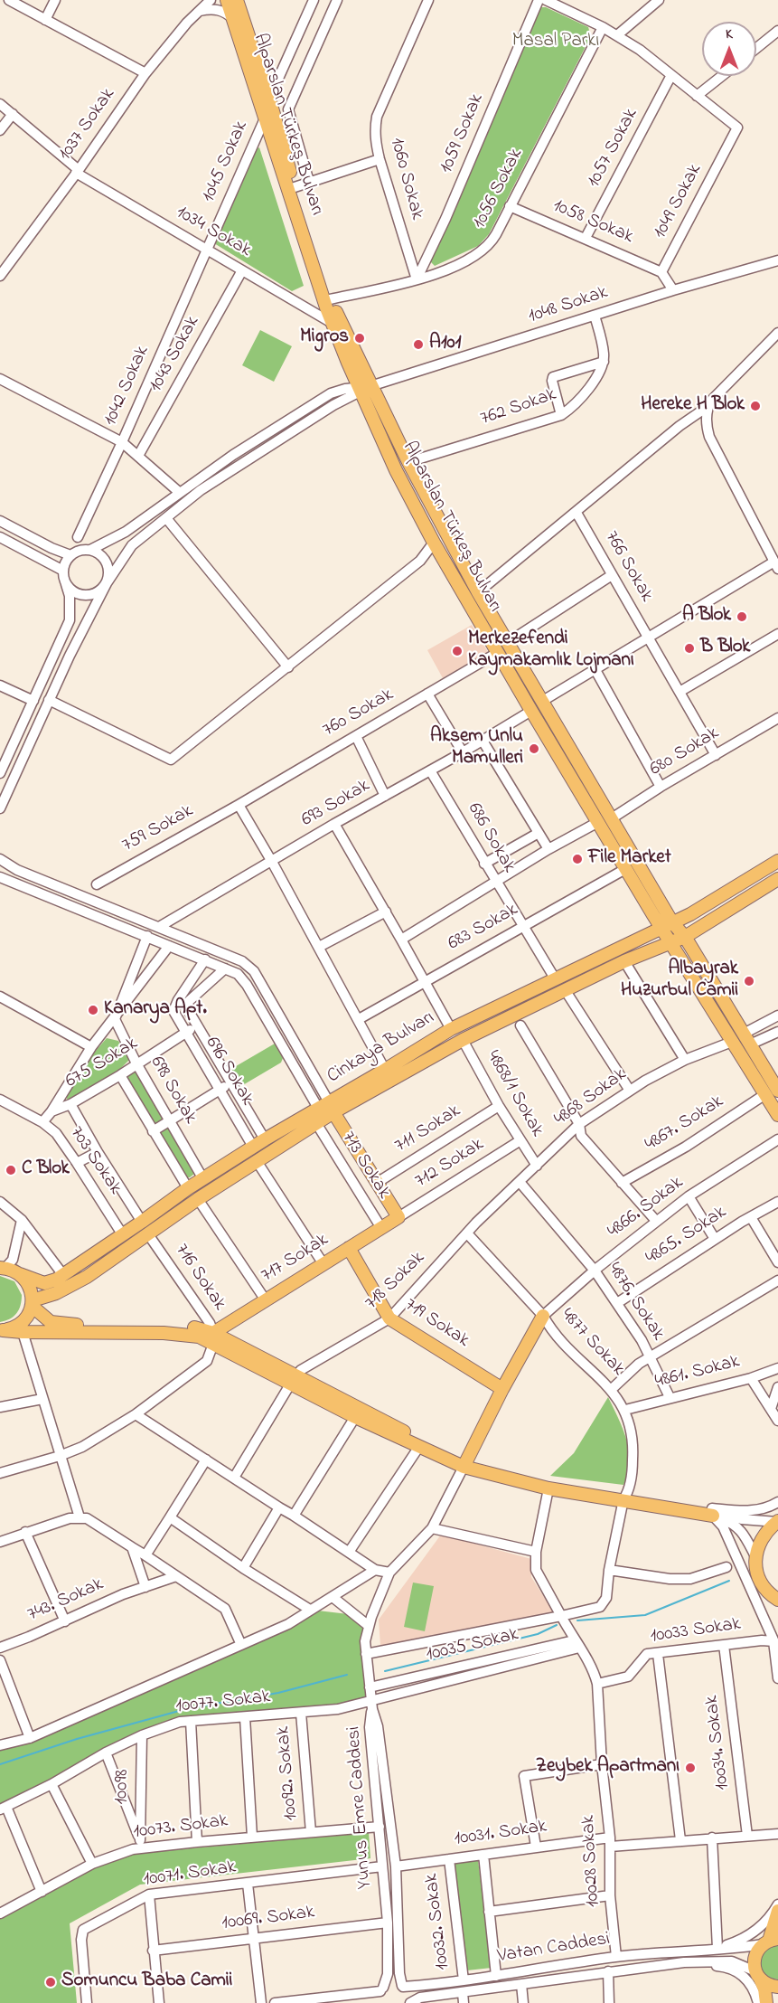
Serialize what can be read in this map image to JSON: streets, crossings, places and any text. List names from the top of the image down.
{
  "streets": {
    "main road": [
      "Alparslan Türkeş Bulvarı",
      "Cinkaya Bulvarı",
      "713 Sokak",
      "717 Sokak",
      "719 Sokak"
    ],
    "street": [
      "1037 Sokak",
      "1059 Sokak",
      "1057 Sokak",
      "1045 Sokak",
      "1060 Sokak",
      "1056 Sokak",
      "1049 Sokak",
      "1058 Sokak",
      "1034 Sokak",
      "1048 Sokak",
      "1043 Sokak",
      "1042 Sokak",
      "762 Sokak",
      "766 Sokak",
      "760 Sokak",
      "680 Sokak",
      "693 Sokak",
      "759 Sokak",
      "686 Sokak",
      "683 Sokak",
      "675 Sokak",
      "696 Sokak",
      "698 Sokak",
      "4868/1 Sokak",
      "4868 Sokak",
      "4867. Sokak",
      "711 Sokak",
      "703 Sokak",
      "712 Sokak",
      "4866. Sokak",
      "4865. Sokak",
      "716 Sokak",
      "718 Sokak",
      "4876. Sokak",
      "4877 Sokak",
      "4861. Sokak",
      "743. Sokak",
      "10033 Sokak",
      "10035 Sokak",
      "10077. Sokak",
      "10034. Sokak",
      "10092. Sokak",
      "10098",
      "Yunus Emre Caddesi",
      "10073. Sokak",
      "10031. Sokak",
      "10028 Sokak",
      "10071. Sokak",
      "10069. Sokak",
      "10032. Sokak",
      "Vatan Caddesi"
    ]
  },
  "crossings": [
    ["1037 Sokak", "1034 Sokak"],
    ["Alparslan Türkeş Bulvarı", "1045 Sokak"],
    ["Alparslan Türkeş Bulvarı", "1056 Sokak"],
    ["Alparslan Türkeş Bulvarı", "1034 Sokak"],
    ["Alparslan Türkeş Bulvarı", "1048 Sokak"],
    ["Alparslan Türkeş Bulvarı", "762 Sokak"],
    ["Alparslan Türkeş Bulvarı", "760 Sokak"],
    ["Alparslan Türkeş Bulvarı", "680 Sokak"],
    ["Alparslan Türkeş Bulvarı", "693 Sokak"],
    ["Alparslan Türkeş Bulvarı", "683 Sokak"],
    ["Alparslan Türkeş Bulvarı", "Cinkaya Bulvarı"],
    ["Alparslan Türkeş Bulvarı", "4868 Sokak"],
    ["Alparslan Türkeş Bulvarı", "4867. Sokak"],
    ["1059 Sokak", "1060 Sokak"],
    ["1059 Sokak", "1056 Sokak"],
    ["1057 Sokak", "1058 Sokak"],
    ["1045 Sokak", "1034 Sokak"],
    ["1045 Sokak", "1042 Sokak"],
    ["1060 Sokak", "1056 Sokak"],
    ["1056 Sokak", "1058 Sokak"],
    ["1049 Sokak", "1058 Sokak"],
    ["1034 Sokak", "1043 Sokak"],
    ["1034 Sokak", "1042 Sokak"],
    ["766 Sokak", "680 Sokak"],
    ["760 Sokak", "759 Sokak"],
    ["693 Sokak", "686 Sokak"],
    ["686 Sokak", "683 Sokak"],
    ["686 Sokak", "Cinkaya Bulvarı"],
    ["Cinkaya Bulvarı", "696 Sokak"],
    ["Cinkaya Bulvarı", "698 Sokak"],
    ["Cinkaya Bulvarı", "4868/1 Sokak"],
    ["Cinkaya Bulvarı", "703 Sokak"],
    ["Cinkaya Bulvarı", "713 Sokak"],
    ["Cinkaya Bulvarı", "716 Sokak"],
    ["675 Sokak", "696 Sokak"],
    ["675 Sokak", "698 Sokak"],
    ["4868/1 Sokak", "4868 Sokak"],
    ["4868/1 Sokak", "711 Sokak"],
    ["4868/1 Sokak", "712 Sokak"],
    ["4868 Sokak", "718 Sokak"],
    ["4868 Sokak", "4876. Sokak"],
    ["4868 Sokak", "4877 Sokak"],
    ["711 Sokak", "713 Sokak"],
    ["712 Sokak", "713 Sokak"],
    ["712 Sokak", "717 Sokak"],
    ["713 Sokak", "717 Sokak"],
    ["4866. Sokak", "4876. Sokak"],
    ["4866. Sokak", "4877 Sokak"],
    ["4865. Sokak", "4876. Sokak"],
    ["717 Sokak", "716 Sokak"],
    ["717 Sokak", "719 Sokak"],
    ["718 Sokak", "719 Sokak"],
    ["718 Sokak", "4877 Sokak"],
    ["4876. Sokak", "4861. Sokak"],
    ["4877 Sokak", "4861. Sokak"],
    ["10033 Sokak", "10034. Sokak"],
    ["10035 Sokak", "10077. Sokak"],
    ["10035 Sokak", "Yunus Emre Caddesi"],
    ["10077. Sokak", "10092. Sokak"],
    ["10077. Sokak", "10098"],
    ["10077. Sokak", "Yunus Emre Caddesi"],
    ["10034. Sokak", "10031. Sokak"],
    ["10092. Sokak", "10073. Sokak"],
    ["10098", "10073. Sokak"],
    ["Yunus Emre Caddesi", "10073. Sokak"],
    ["Yunus Emre Caddesi", "10031. Sokak"],
    ["Yunus Emre Caddesi", "10071. Sokak"],
    ["Yunus Emre Caddesi", "10069. Sokak"],
    ["Yunus Emre Caddesi", "Vatan Caddesi"],
    ["10031. Sokak", "10028 Sokak"],
    ["10031. Sokak", "10032. Sokak"],
    ["10028 Sokak", "Vatan Caddesi"],
    ["10032. Sokak", "Vatan Caddesi"]
  ],
  "parks": ["Masal Parkı"],
  "places": [
    "Migros",
    "A101",
    "Hereke H Blok",
    "A Blok",
    "B Blok",
    "Merkezefendi Kaymakamlık Lojmanı",
    "Aksem Unlu Mamulleri",
    "File Market",
    "Albayrak Huzurbul Camii",
    "Kanarya Apt.",
    "C Blok",
    "Zeybek Apartmanı",
    "Somuncu Baba Camii"
  ],
  "north": "top"
}
